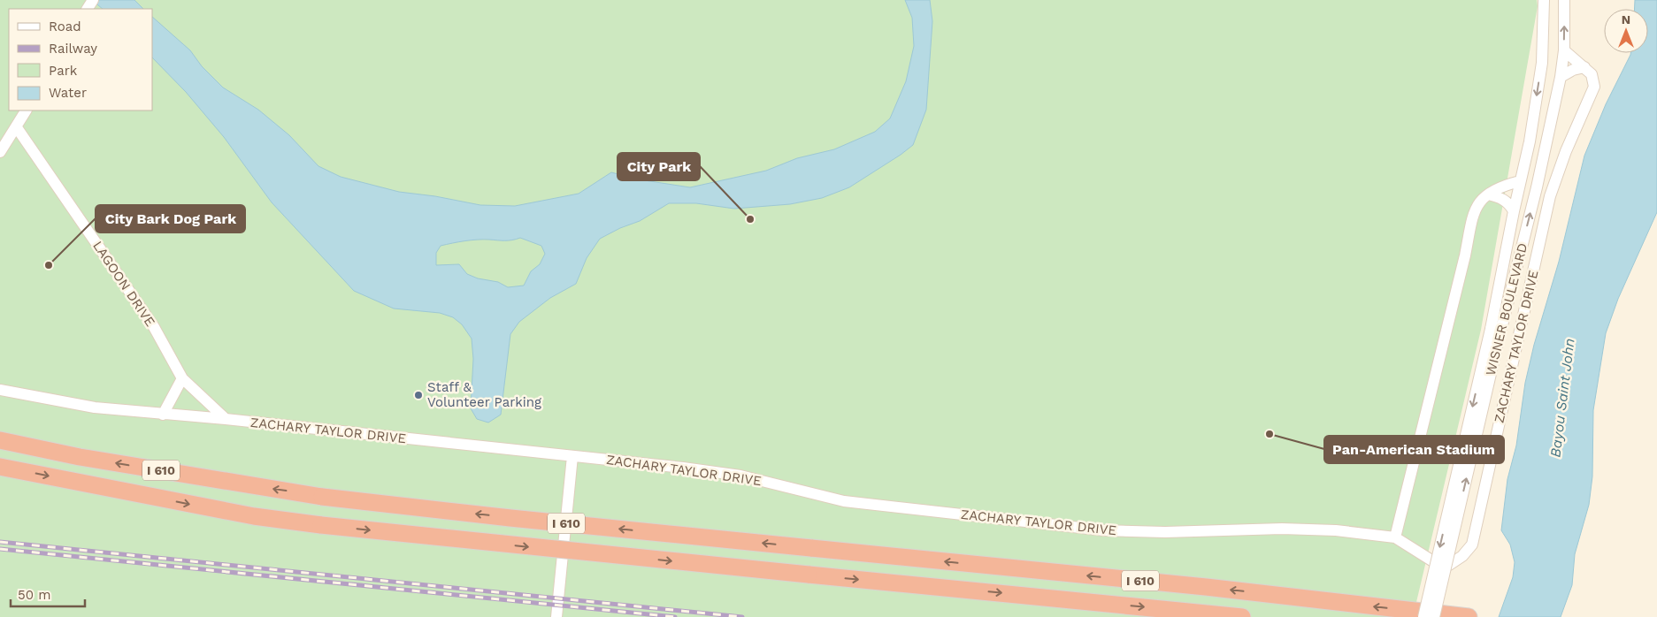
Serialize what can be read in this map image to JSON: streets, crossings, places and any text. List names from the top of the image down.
{
  "streets": {
    "highway": ["I 610"],
    "street": ["LAGOON DRIVE", "WISNER BOULEVARD", "ZACHARY TAYLOR DRIVE"]
  },
  "crossings": [
    ["LAGOON DRIVE", "ZACHARY TAYLOR DRIVE"]
  ],
  "water": ["Bayou Saint John"],
  "places": [
    "City Park",
    "City Bark Dog Park",
    "Staff & Volunteer Parking",
    "Pan-American Stadium"
  ],
  "legend": [
    "Road",
    "Railway",
    "Park",
    "Water"
  ],
  "scale_bar": "50 m",
  "north": "top"
}
